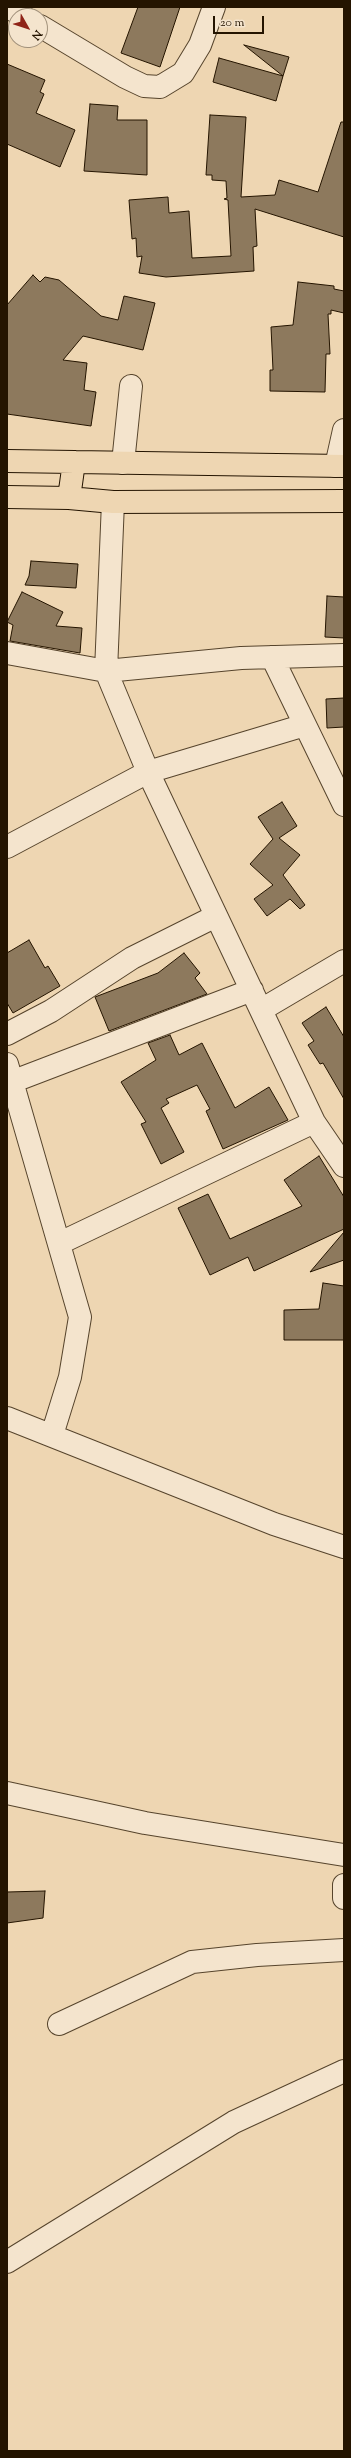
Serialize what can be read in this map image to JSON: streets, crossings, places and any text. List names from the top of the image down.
{
  "scale_bar": "20 m",
  "north": "bottom right"
}
